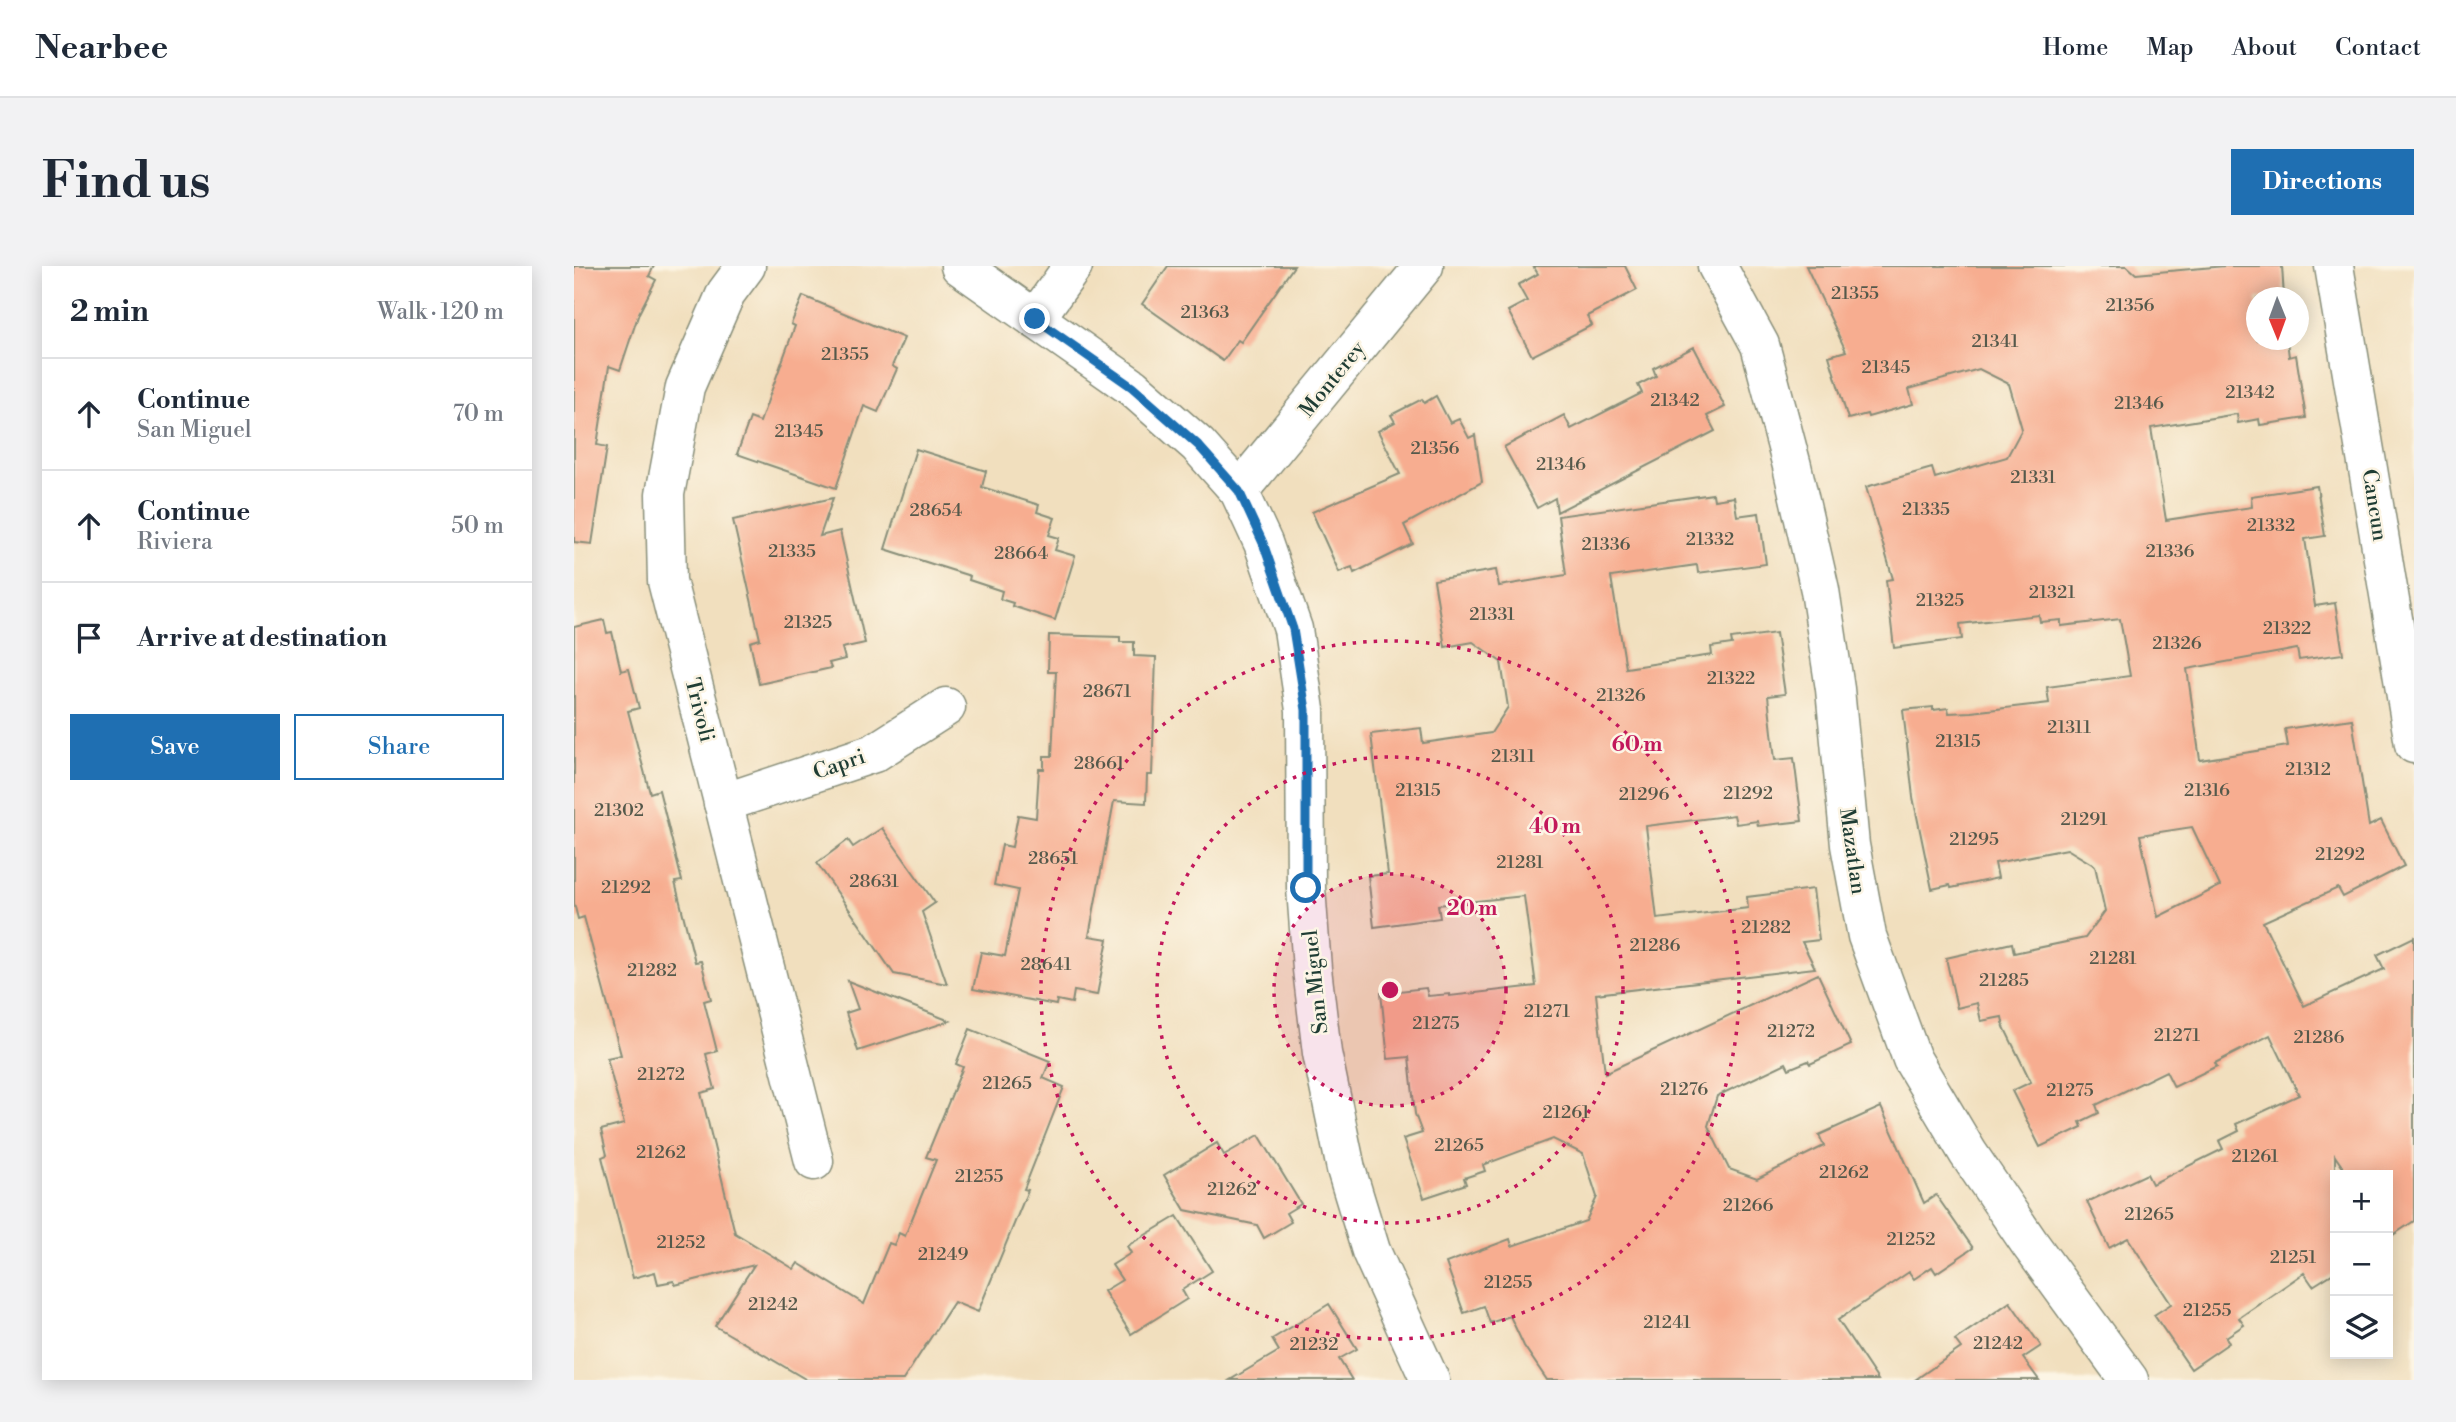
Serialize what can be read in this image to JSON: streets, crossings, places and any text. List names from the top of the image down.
{
  "streets": {
    "street": [
      "Monterey",
      "Cancun",
      "Trivoli",
      "Capri",
      "Mazatlan",
      "San Miguel"
    ]
  },
  "crossings": [
    ["Monterey", "San Miguel"],
    ["Trivoli", "Capri"]
  ],
  "house_numbers": [
    "21355",
    "21356",
    "21363",
    "21341",
    "21355",
    "21345",
    "21342",
    "21342",
    "21346",
    "21345",
    "21356",
    "21346",
    "21331",
    "21335",
    "28654",
    "21332",
    "21332",
    "21336",
    "21335",
    "21336",
    "28664",
    "21321",
    "21325",
    "21331",
    "21325",
    "21322",
    "21326",
    "21322",
    "28671",
    "21326",
    "21311",
    "21315",
    "21311",
    "28661",
    "21312",
    "21315",
    "21316",
    "21292",
    "21296",
    "21302",
    "21291",
    "21295",
    "21292",
    "28651",
    "21281",
    "28631",
    "21292",
    "21282",
    "21286",
    "21281",
    "28641",
    "21282",
    "21285",
    "21271",
    "21275",
    "21272",
    "21271",
    "21286",
    "21272",
    "21265",
    "21276",
    "21275",
    "21261",
    "21265",
    "21262",
    "21261",
    "21262",
    "21255",
    "21262",
    "21266",
    "21265",
    "21252",
    "21252",
    "21249",
    "21251",
    "21255",
    "21242",
    "21255",
    "21241",
    "21242",
    "21232"
  ],
  "north": "bottom",
  "page": {
    "header": "Nearbee",
    "nav": [
      "Home",
      "Map",
      "About",
      "Contact"
    ],
    "buttons": [
      "Directions",
      ["Save", "Share"]
    ],
    "title": "Find us",
    "heading": ["2 min", "Walk · 120 m"],
    "list": [
      ["Continue", "San Miguel", "70 m"],
      ["Continue", "Riviera", "50 m"],
      "Arrive at destination"
    ],
    "map_buttons": ["+", "−"]
  },
  "rings": ["60 m", "40 m", "20 m"]
}
